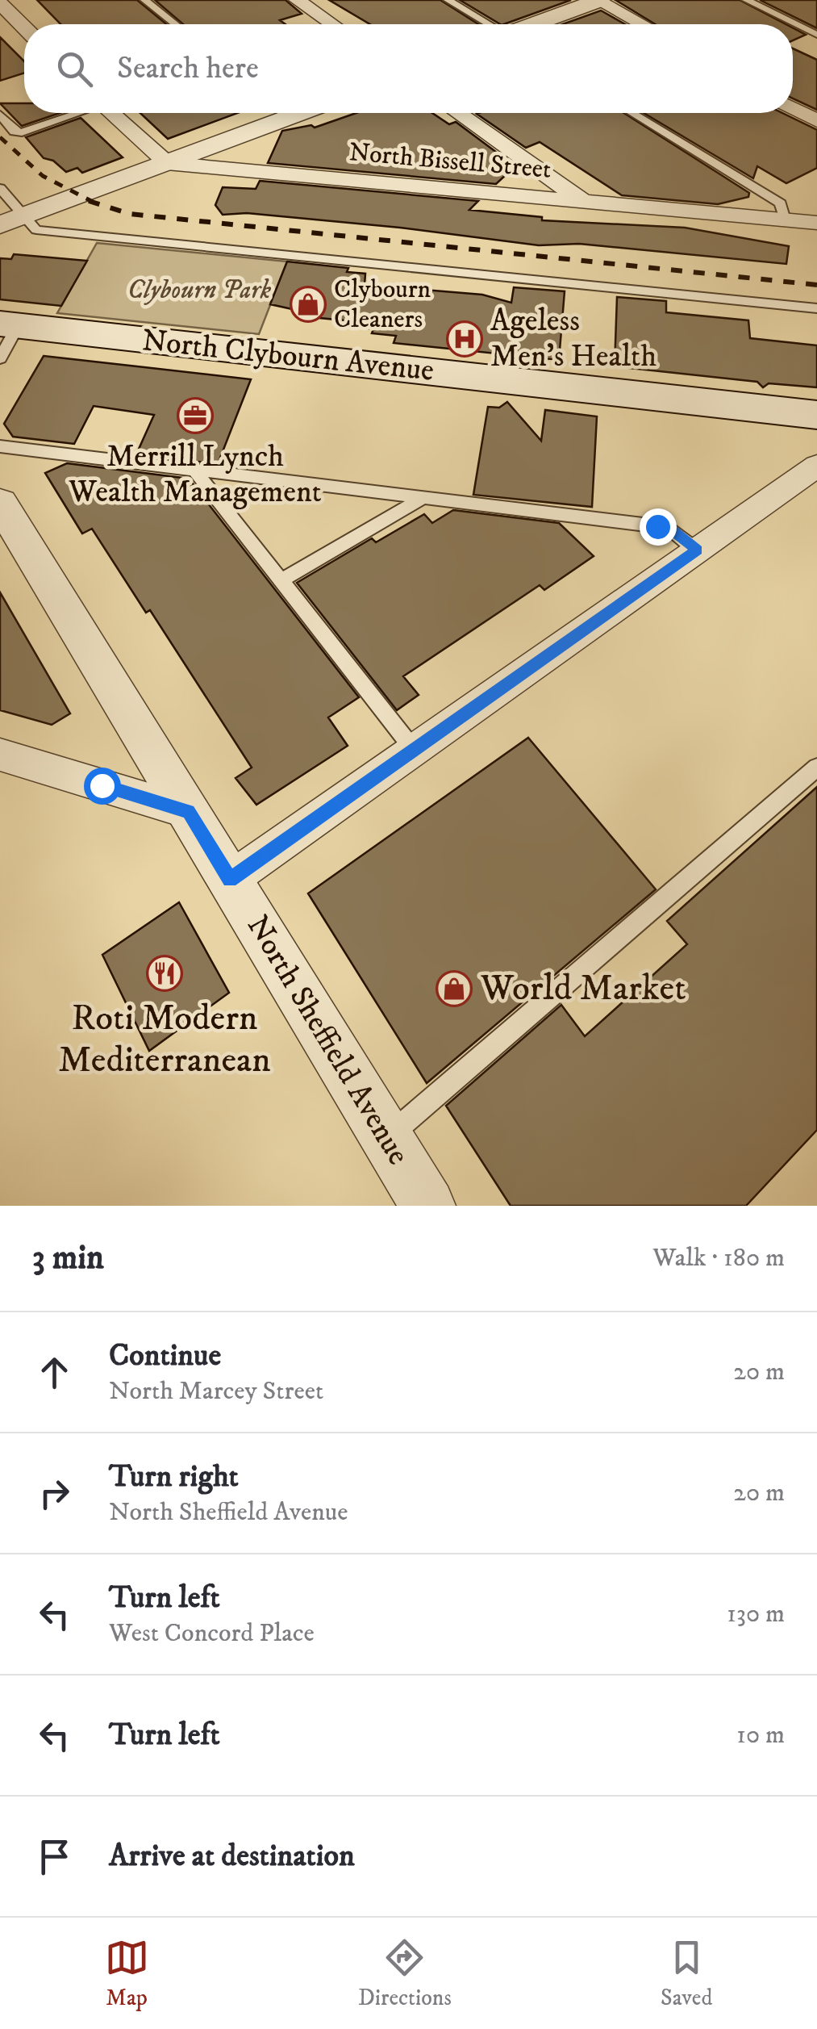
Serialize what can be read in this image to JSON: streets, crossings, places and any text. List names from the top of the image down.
{
  "streets": {
    "main road": ["North Clybourn Avenue"],
    "street": ["North Bissell Street", "North Sheffield Avenue"]
  },
  "parks": ["Clybourn Park"],
  "places": {
    "shop": ["Clybourn Cleaners", "World Market"],
    "hospital": ["Ageless Men's Health"],
    "office": ["Merrill Lynch Wealth Management"],
    "restaurant": ["Roti Modern Mediterranean"]
  },
  "page": {
    "search": "Search here",
    "heading": ["3 min", "Walk · 180 m"],
    "list": [
      ["Continue", "North Marcey Street", "20 m"],
      ["Turn right", "North Sheffield Avenue", "20 m"],
      ["Turn left", "West Concord Place", "130 m"],
      ["Turn left", "10 m"],
      "Arrive at destination"
    ],
    "nav": ["Map", "Directions", "Saved"]
  }
}
